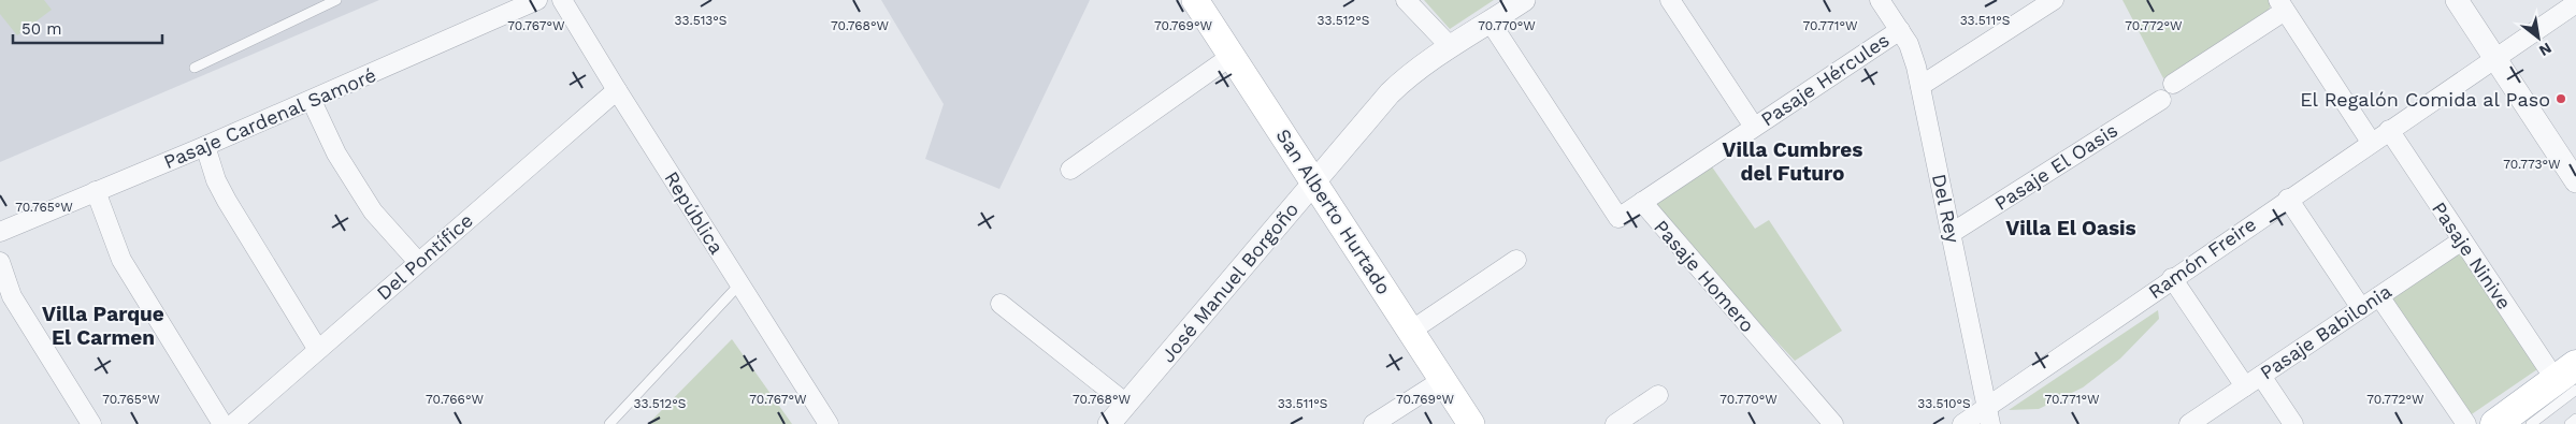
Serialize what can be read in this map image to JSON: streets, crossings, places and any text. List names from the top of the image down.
{
  "streets": {
    "main road": ["San Alberto Hurtado"],
    "street": [
      "Pasaje Hércules",
      "Pasaje Cardenal Samoré",
      "Pasaje El Oasis",
      "Del Rey",
      "República",
      "Pasaje Ninive",
      "Del Pontífice",
      "Ramón Freire",
      "Pasaje Homero",
      "José Manuel Borgoño",
      "Pasaje Babilonia"
    ]
  },
  "crossings": [
    ["Pasaje Hércules", "Del Rey"],
    ["Pasaje Hércules", "Pasaje Homero"],
    ["Pasaje El Oasis", "Del Rey"],
    ["Del Rey", "Ramón Freire"],
    ["San Alberto Hurtado", "José Manuel Borgoño"],
    ["República", "Del Pontífice"],
    ["Pasaje Ninive", "Ramón Freire"],
    ["Pasaje Ninive", "Pasaje Babilonia"],
    ["Pasaje Homero", "José Manuel Borgoño"]
  ],
  "districts": ["Villa Cumbres del Futuro", "Villa El Oasis", "Villa Parque El Carmen"],
  "places": ["El Regalón Comida al Paso"],
  "scale_bar": "50 m",
  "north": "bottom right",
  "coordinates": [
    "33.513°S",
    "33.512°S",
    "33.511°S",
    "70.767°W",
    "70.771°W",
    "70.768°W",
    "70.770°W",
    "70.772°W",
    "70.769°W",
    "70.773°W",
    "70.765°W",
    "70.766°W",
    "33.510°S"
  ]
}
